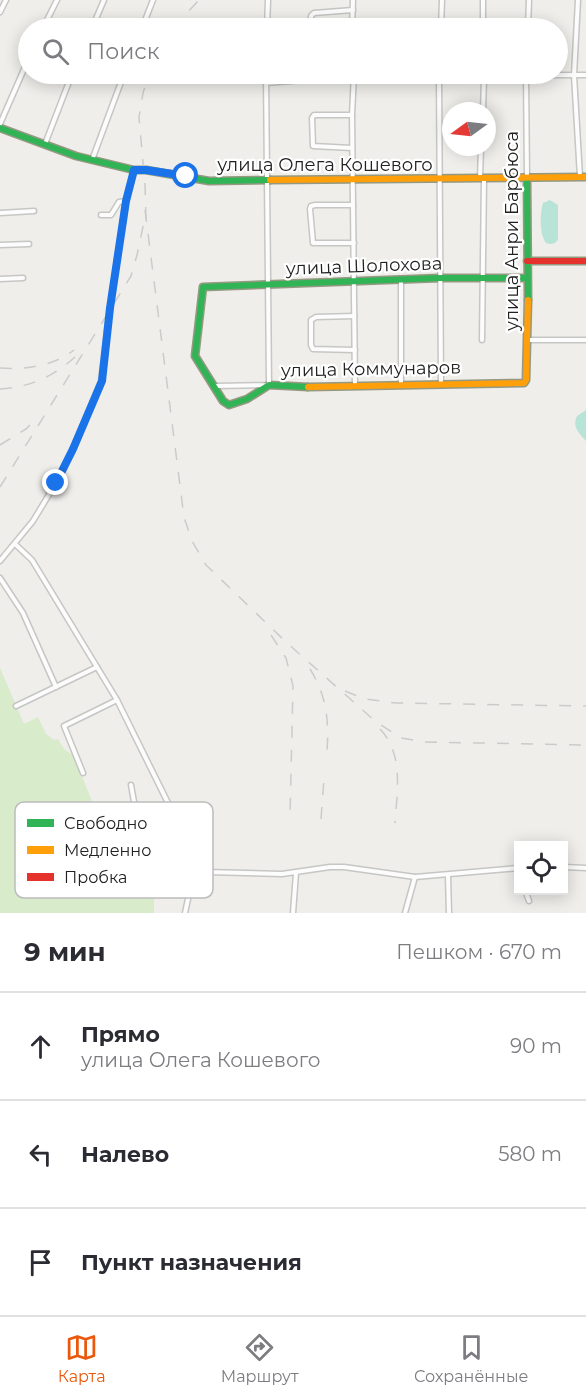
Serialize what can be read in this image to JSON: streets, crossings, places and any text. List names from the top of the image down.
{
  "streets": {
    "street": [
      "улица Олега Кошевого",
      "улица Анри Барбюса",
      "улица Шолохова",
      "улица Коммунаров"
    ]
  },
  "crossings": [
    ["улица Олега Кошевого", "улица Анри Барбюса"],
    ["улица Анри Барбюса", "улица Шолохова"],
    ["улица Анри Барбюса", "улица Коммунаров"],
    ["улица Шолохова", "улица Коммунаров"]
  ],
  "legend": ["Свободно", "Медленно", "Пробка"],
  "north": "left",
  "page": {
    "search": "Поиск",
    "heading": ["9 мин", "Пешком · 670 m"],
    "list": [
      ["Прямо", "улица Олега Кошевого", "90 m"],
      ["Налево", "580 m"],
      "Пункт назначения"
    ],
    "nav": ["Карта", "Маршрут", "Сохранённые"]
  }
}
